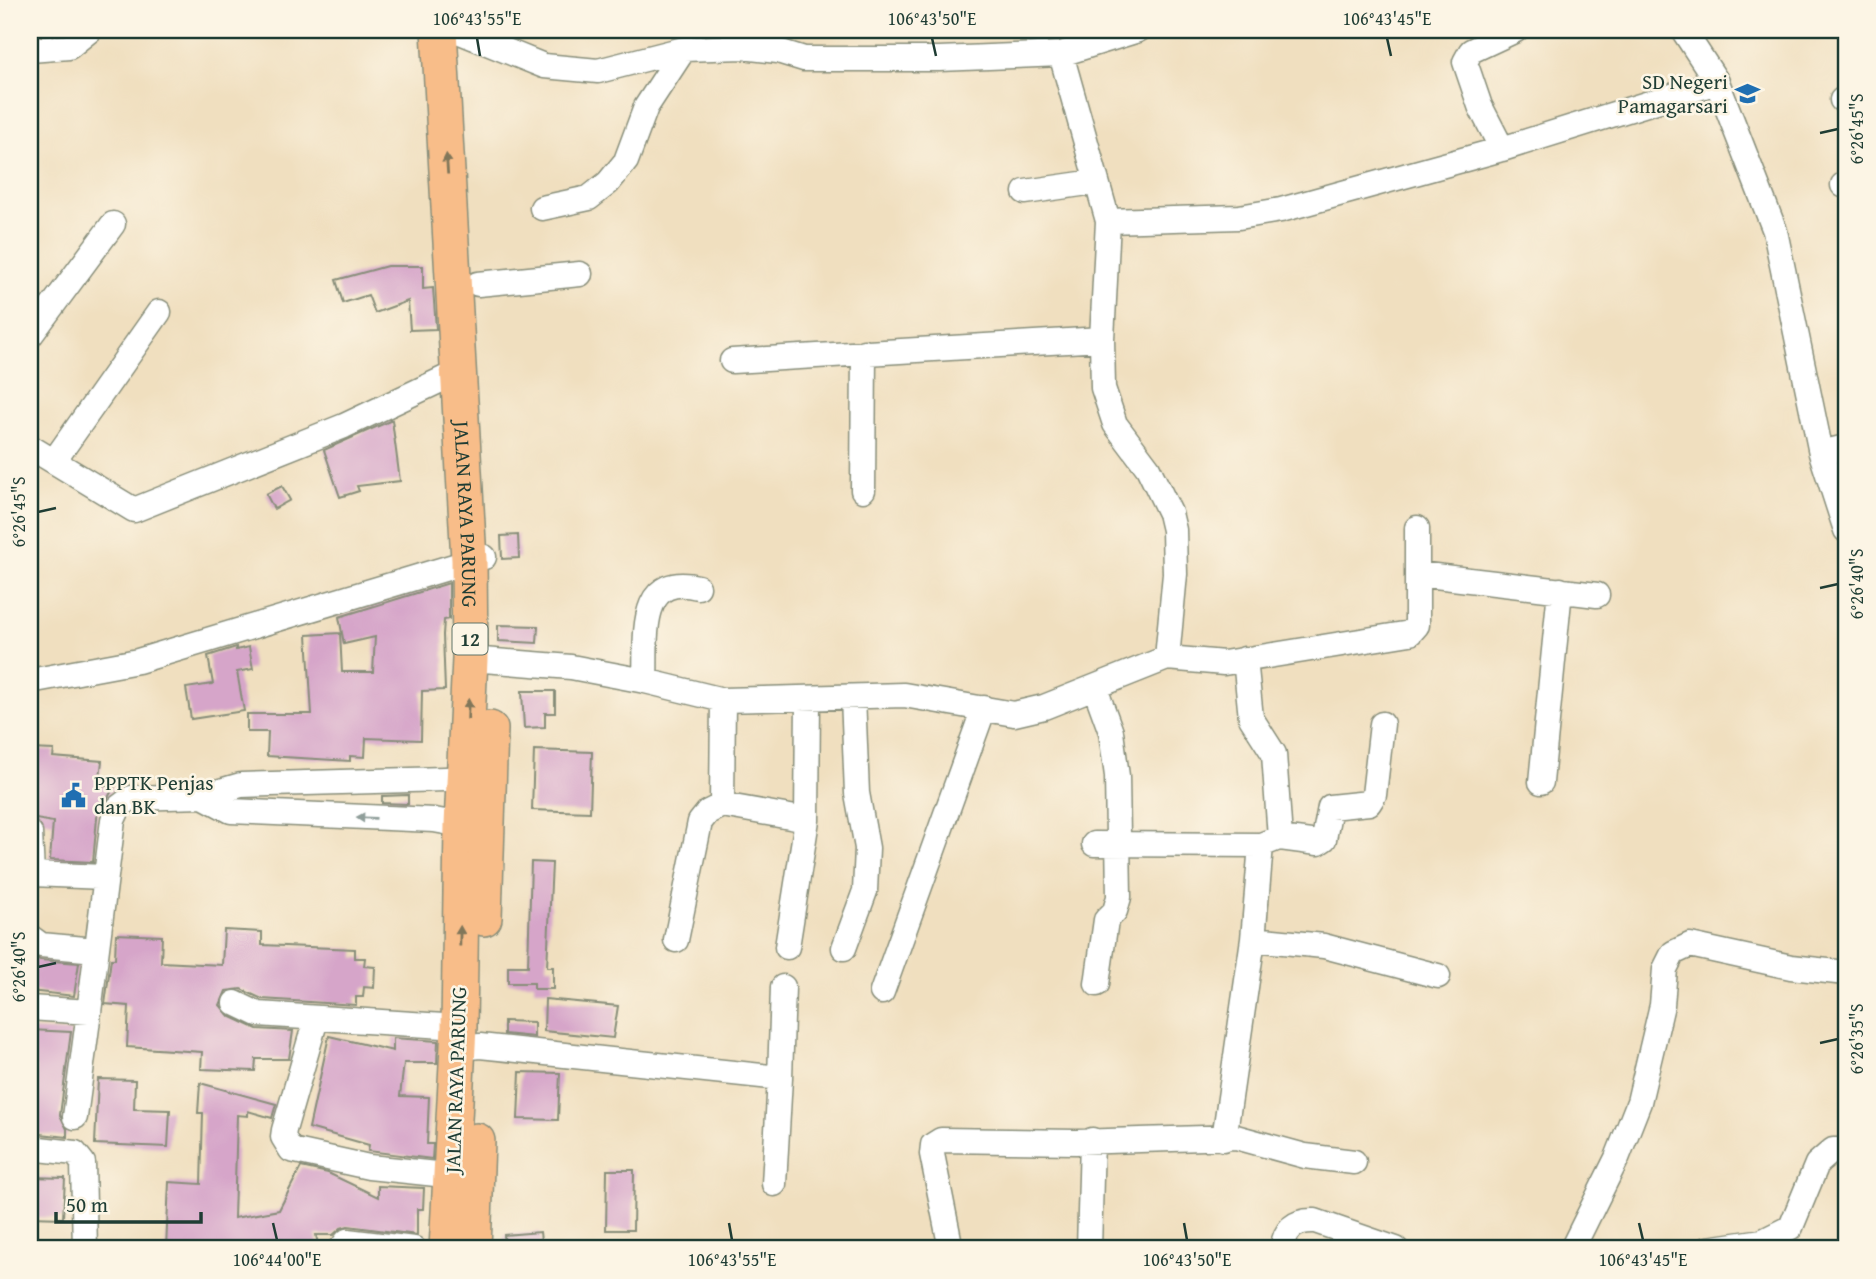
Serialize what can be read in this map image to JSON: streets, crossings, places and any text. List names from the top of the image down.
{
  "streets": {
    "highway": ["JALAN RAYA PARUNG", "12"]
  },
  "places": {
    "school or university": ["SD Negeri Pamagarsari"],
    "public building": ["PPPTK Penjas dan BK"]
  },
  "scale_bar": "50 m",
  "coordinates": [
    "106°43'55\"E",
    "106°43'50\"E",
    "106°43'45\"E",
    "6°26'45\"S",
    "6°26'40\"S",
    "6°26'35\"S",
    "106°44'00\"E"
  ]
}
